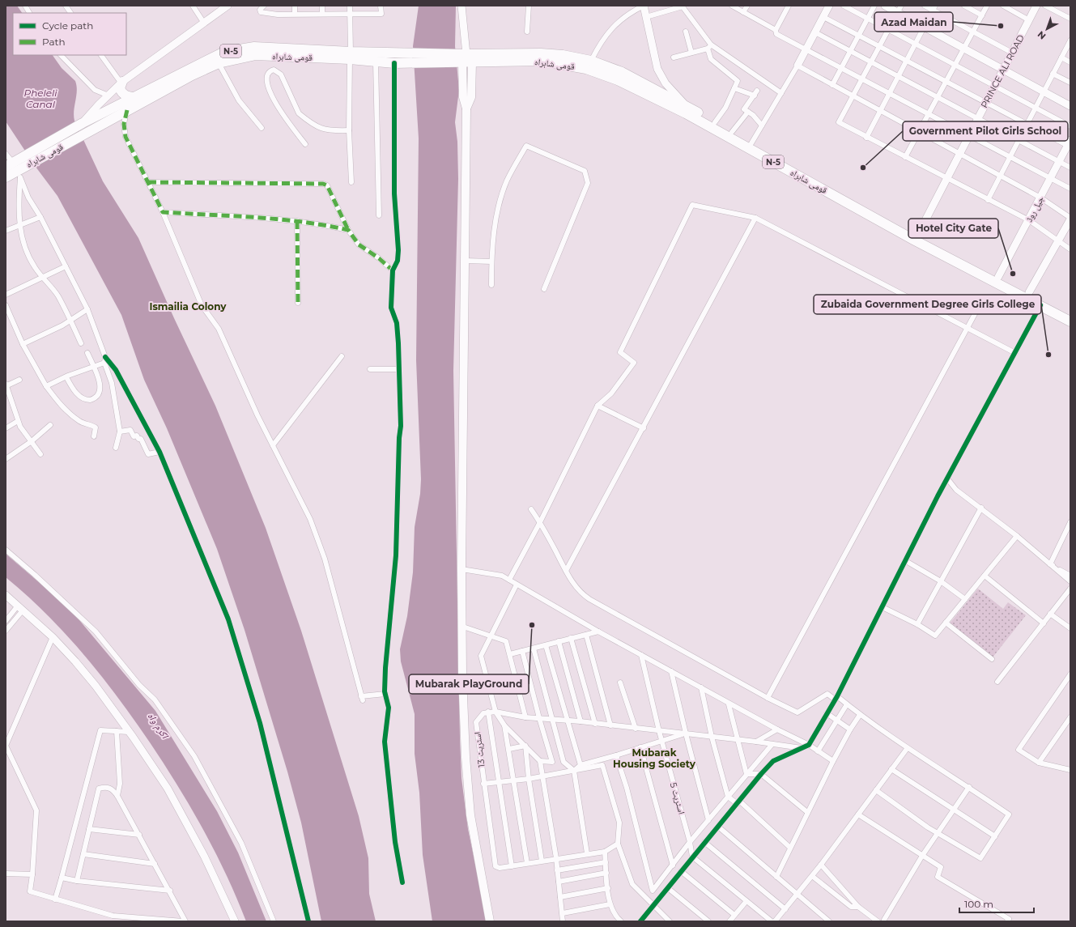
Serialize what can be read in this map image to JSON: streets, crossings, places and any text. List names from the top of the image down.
{
  "streets": {
    "highway": ["N-5", "قومی شاہراہ"],
    "street": [
      "PRINCE ALI ROAD",
      "جیل روڈ",
      "اسٹریٹ 13",
      "اسٹریٹ 5"
    ]
  },
  "crossings": [
    ["قومی شاہراہ", "PRINCE ALI ROAD"],
    ["قومی شاہراہ", "جیل روڈ"]
  ],
  "districts": ["Ismailia Colony", "Mubarak Housing Society"],
  "water": ["Pheleli Canal", "اکرم واہ"],
  "places": [
    "Azad Maidan",
    "Government Pilot Girls School",
    "Hotel City Gate",
    "Zubaida Government Degree Girls College",
    "Mubarak PlayGround"
  ],
  "legend": ["Cycle path", "Path"],
  "scale_bar": "100 m",
  "north": "bottom left"
}
